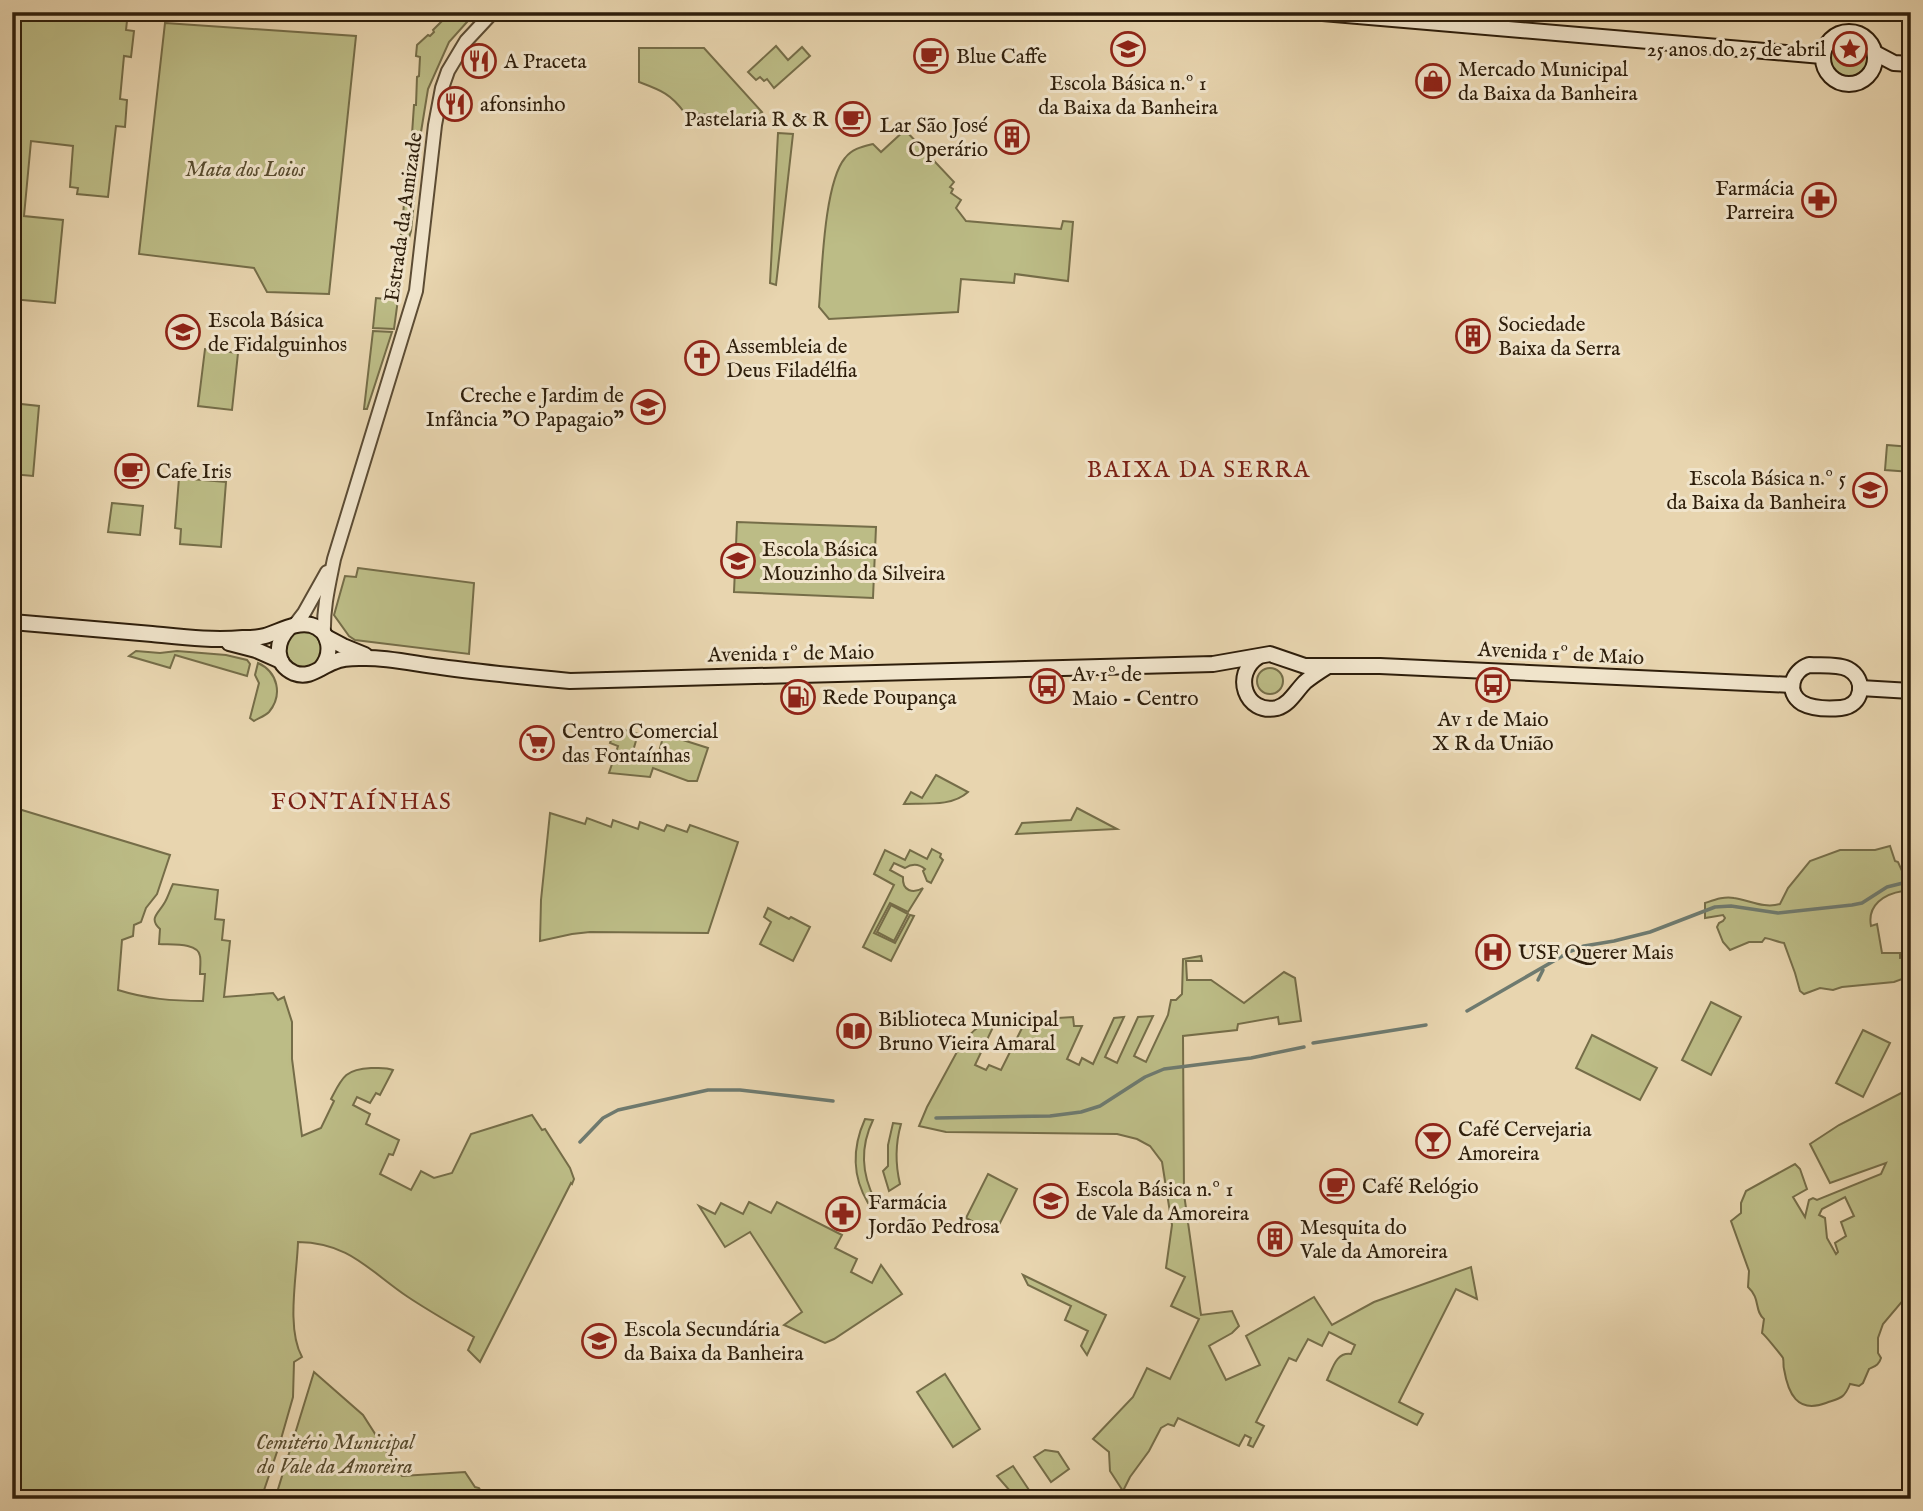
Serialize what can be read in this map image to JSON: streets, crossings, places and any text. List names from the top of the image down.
{
  "streets": {
    "main road": ["Avenida 1º de Maio"],
    "street": ["Estrada da Amizade"]
  },
  "districts": ["BAIXA DA SERRA", "FONTAÍNHAS"],
  "parks": ["Mata dos Loios", "Cemitério Municipal do Vale da Amoreira"],
  "places": {
    "school or university": [
      "Escola Básica n.º 1 da Baixa da Banheira",
      "Escola Básica de Fidalguinhos",
      "Creche e Jardim de Infância \"O Papagaio\"",
      "Escola Básica n.º 5 da Baixa da Banheira",
      "Escola Básica Mouzinho da Silveira",
      "Escola Básica n.º 1 de Vale da Amoreira",
      "Escola Secundária da Baixa da Banheira"
    ],
    "place": ["25 anos do 25 de abril"],
    "cafe": [
      "Blue Caffe",
      "Pastelaria R & R",
      "Cafe Iris",
      "Café Relógio"
    ],
    "restaurant": ["A Praceta", "afonsinho"],
    "shop": ["Mercado Municipal da Baixa da Banheira"],
    "building": ["Lar São José Operário", "Sociedade Baixa da Serra", "Mesquita do Vale da Amoreira"],
    "pharmacy": ["Farmácia Parreira", "Farmácia Jordão Pedrosa"],
    "church": ["Assembleia de Deus Filadélfia"],
    "bus stop": ["Av 1 de Maio X R da União", "Av 1º de Maio - Centro"],
    "fuel station": ["Rede Poupança"],
    "supermarket": ["Centro Comercial das Fontaínhas"],
    "hospital": ["USF Querer Mais"],
    "library": ["Biblioteca Municipal Bruno Vieira Amaral"],
    "bar": ["Café Cervejaria Amoreira"]
  }
}
